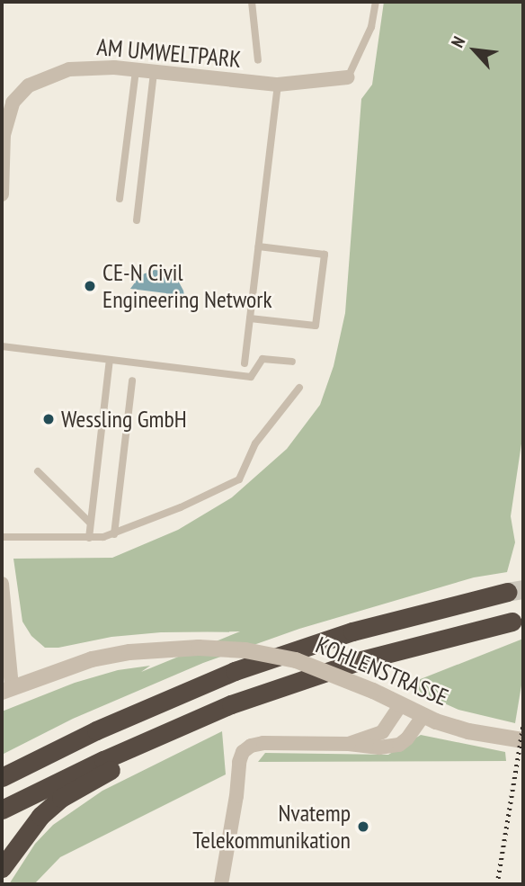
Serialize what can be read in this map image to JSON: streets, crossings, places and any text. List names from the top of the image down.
{
  "streets": {
    "street": ["AM UMWELTPARK", "KOHLENSTRASSE"]
  },
  "places": ["CE-N Civil Engineering Network", "Wessling GmbH", "Nvatemp Telekommunikation"],
  "north": "top left"
}
